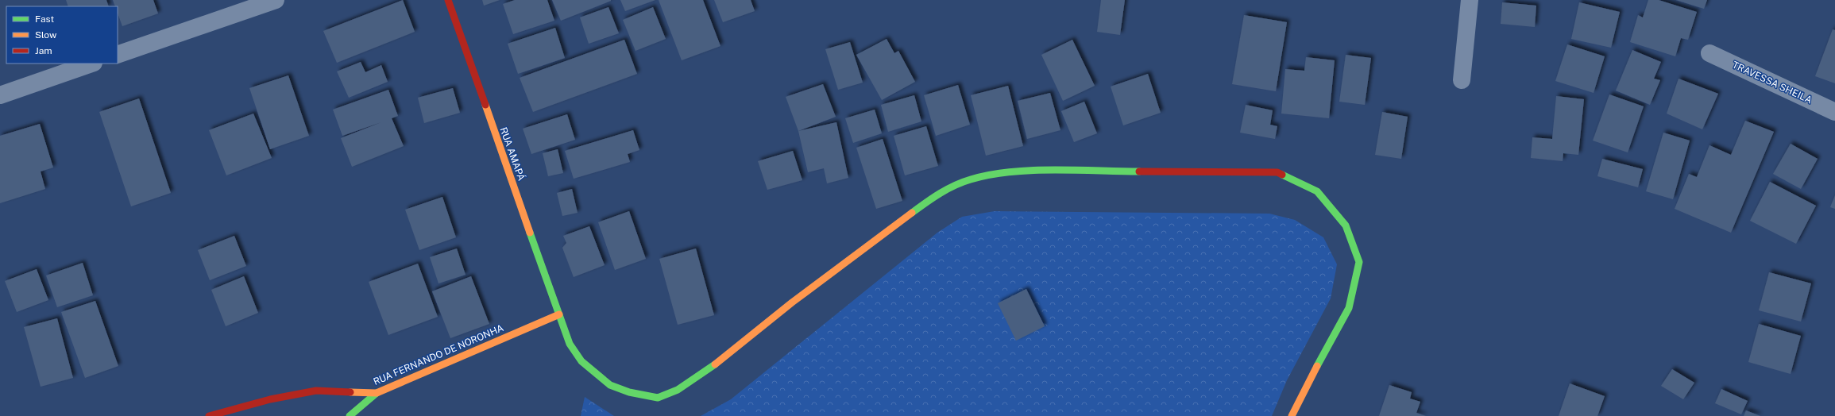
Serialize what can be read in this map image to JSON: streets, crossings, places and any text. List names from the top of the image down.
{
  "streets": {
    "street": ["TRAVESSA SHEILA", "RUA AMAPÁ", "RUA FERNANDO DE NORONHA"]
  },
  "crossings": [
    ["RUA AMAPÁ", "RUA FERNANDO DE NORONHA"]
  ],
  "legend": ["Fast", "Slow", "Jam"]
}
